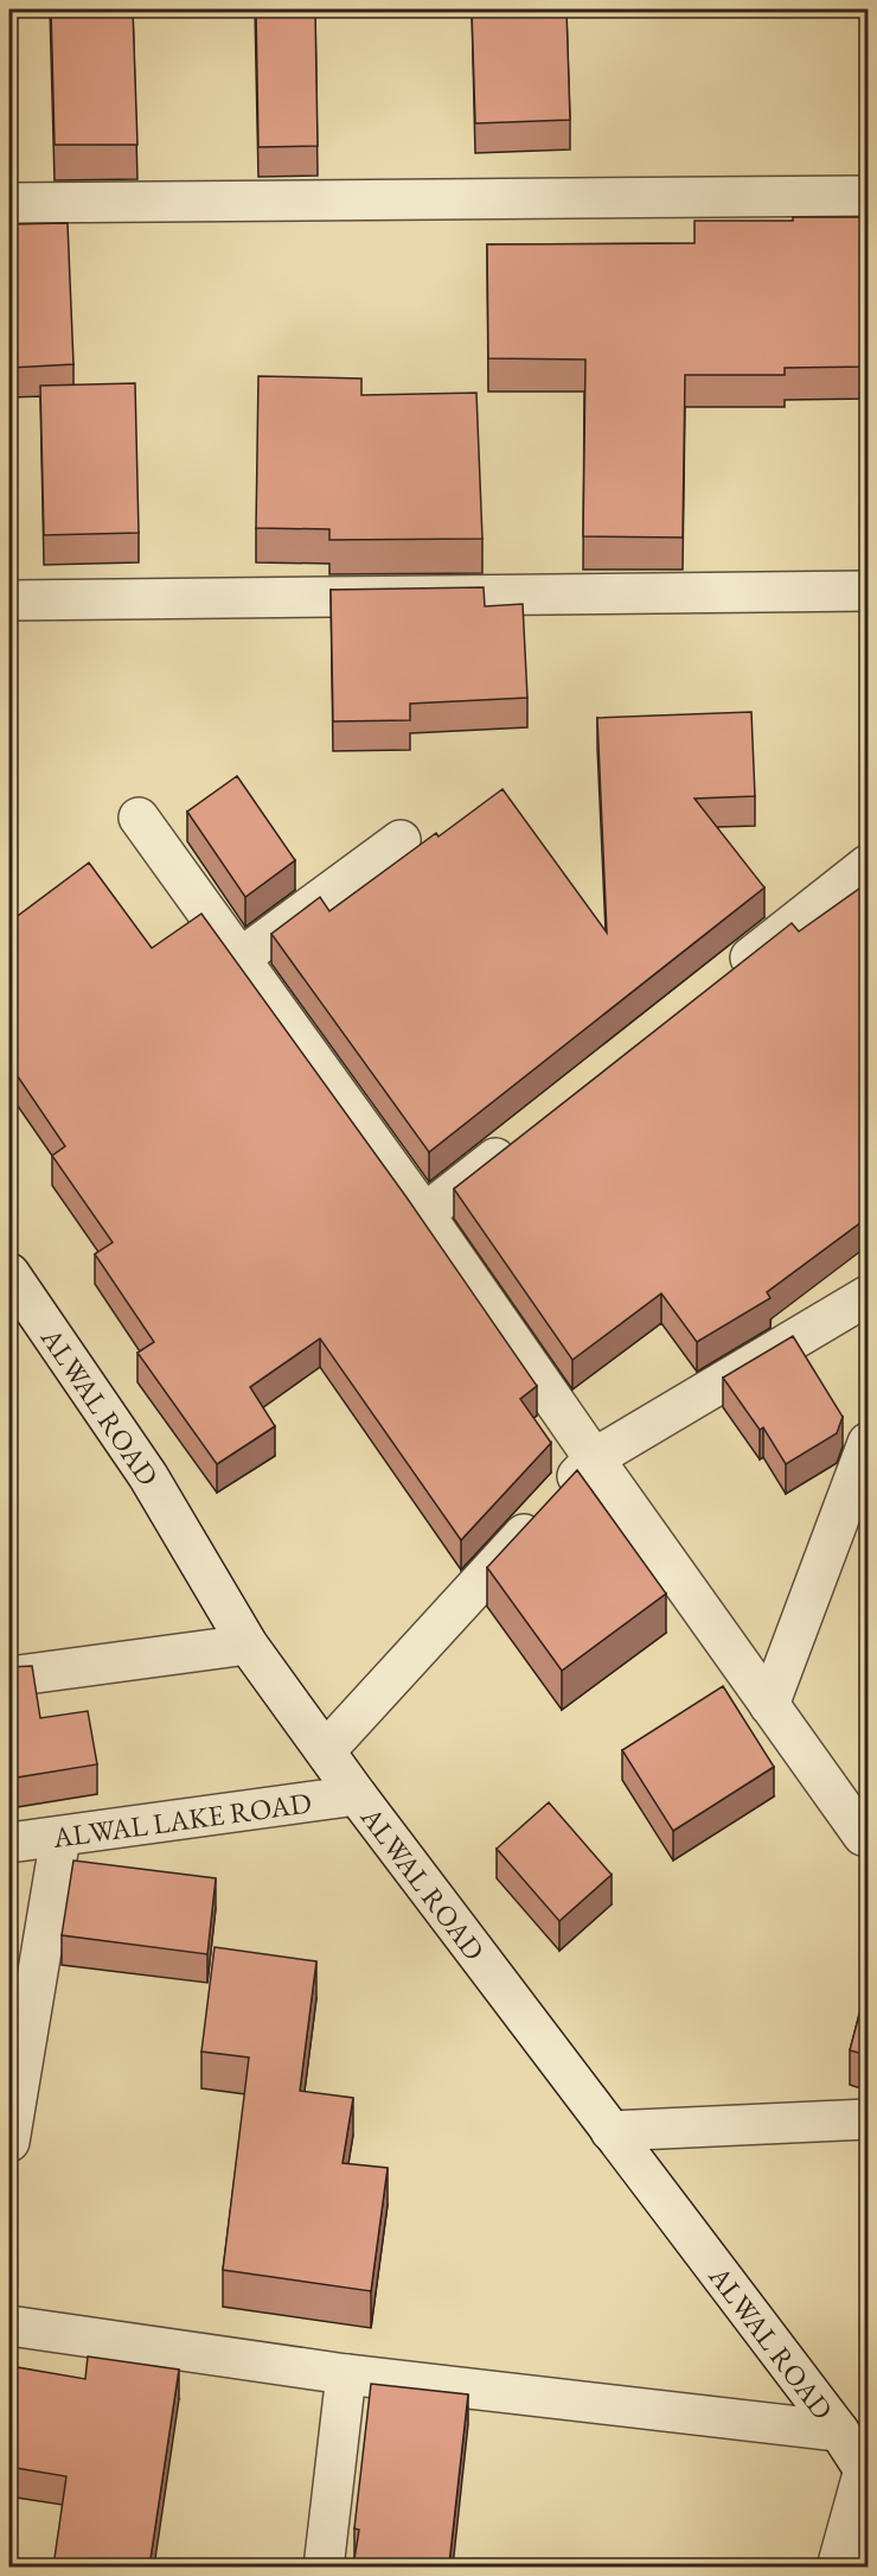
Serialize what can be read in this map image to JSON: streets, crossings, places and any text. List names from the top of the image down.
{
  "streets": {
    "street": ["ALWAL ROAD", "ALWAL LAKE ROAD"]
  },
  "crossings": [
    ["ALWAL ROAD", "ALWAL LAKE ROAD"]
  ]
}
